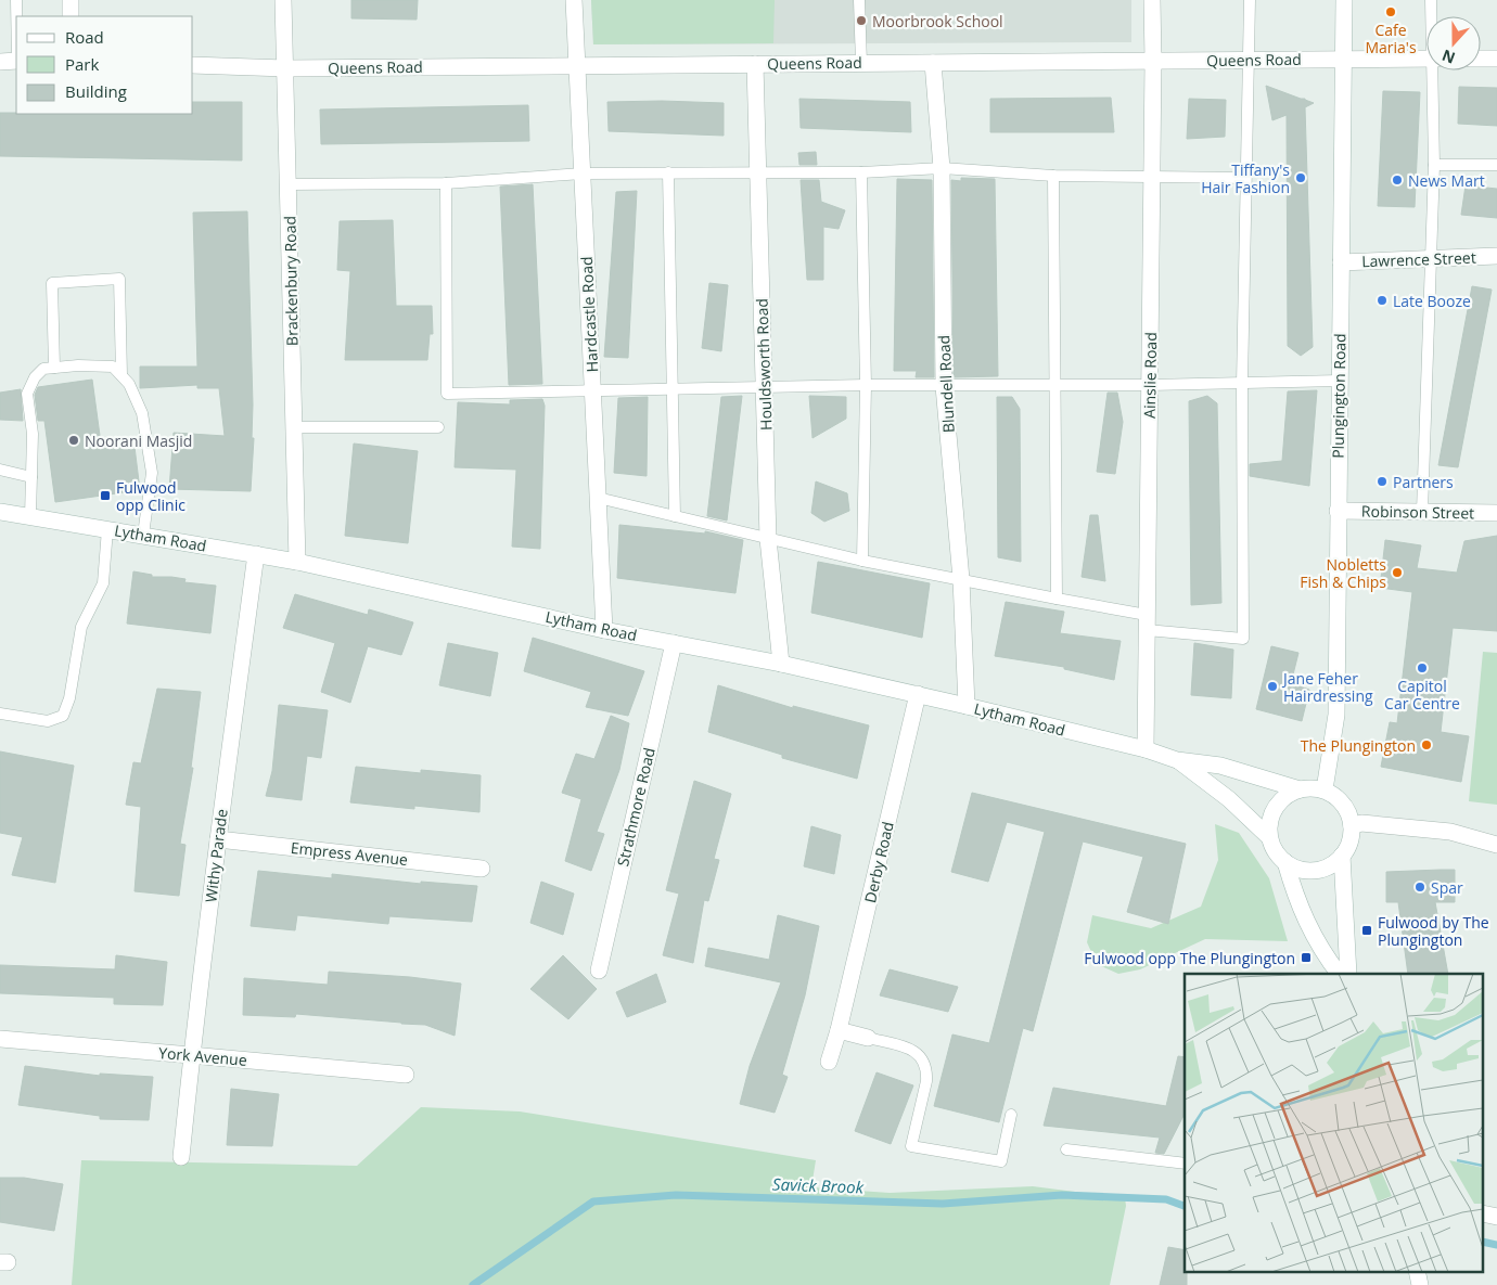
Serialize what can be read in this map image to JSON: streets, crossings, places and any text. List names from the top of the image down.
{
  "streets": {
    "street": [
      "Queens Road",
      "Lawrence Street",
      "Brackenbury Road",
      "Hardcastle Road",
      "Houldsworth Road",
      "Ainslie Road",
      "Blundell Road",
      "Plungington Road",
      "Robinson Street",
      "Lytham Road",
      "Strathmore Road",
      "Empress Avenue",
      "Withy Parade",
      "Derby Road",
      "York Avenue"
    ]
  },
  "crossings": [
    ["Queens Road", "Brackenbury Road"],
    ["Queens Road", "Hardcastle Road"],
    ["Queens Road", "Houldsworth Road"],
    ["Queens Road", "Ainslie Road"],
    ["Queens Road", "Blundell Road"],
    ["Queens Road", "Plungington Road"],
    ["Lawrence Street", "Plungington Road"],
    ["Brackenbury Road", "Lytham Road"],
    ["Hardcastle Road", "Lytham Road"],
    ["Houldsworth Road", "Lytham Road"],
    ["Ainslie Road", "Lytham Road"],
    ["Blundell Road", "Lytham Road"],
    ["Plungington Road", "Robinson Street"],
    ["Plungington Road", "Lytham Road"],
    ["Lytham Road", "Strathmore Road"],
    ["Lytham Road", "Withy Parade"],
    ["Lytham Road", "Derby Road"],
    ["Empress Avenue", "Withy Parade"],
    ["Withy Parade", "York Avenue"]
  ],
  "water": ["Savick Brook"],
  "places": {
    "other": [
      "Cafe Maria's",
      "Moorbrook School",
      "Tiffany's Hair Fashion",
      "News Mart",
      "Late Booze",
      "Noorani Masjid",
      "Partners",
      "Nobletts Fish & Chips",
      "Capitol Car Centre",
      "Jane Feher Hairdressing",
      "The Plungington",
      "Spar"
    ],
    "transit": ["Fulwood opp Clinic", "Fulwood by The Plungington", "Fulwood opp The Plungington"]
  },
  "legend": ["Road", "Park", "Building"],
  "north": "bottom"
}
